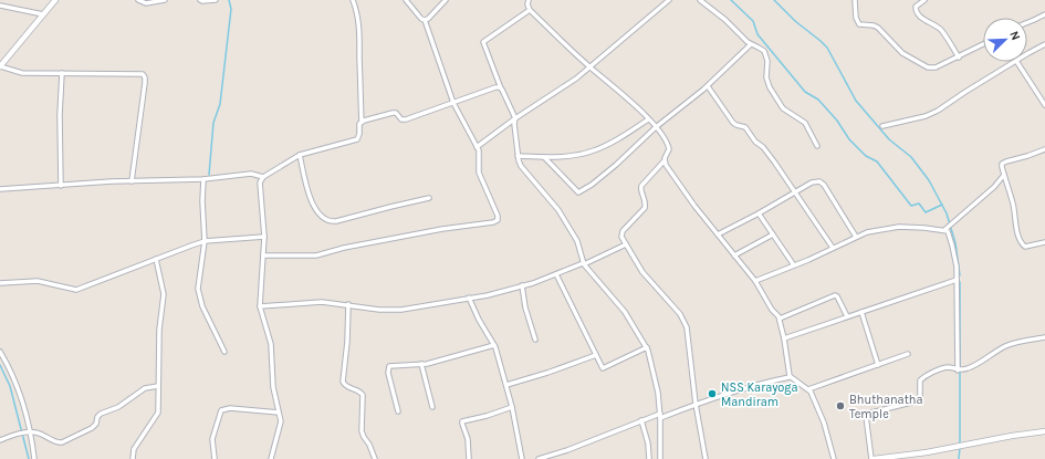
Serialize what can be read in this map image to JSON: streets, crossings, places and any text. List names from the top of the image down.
{
  "places": ["NSS Karayoga Mandiram", "Bhuthanatha Temple"],
  "north": "top right"
}
